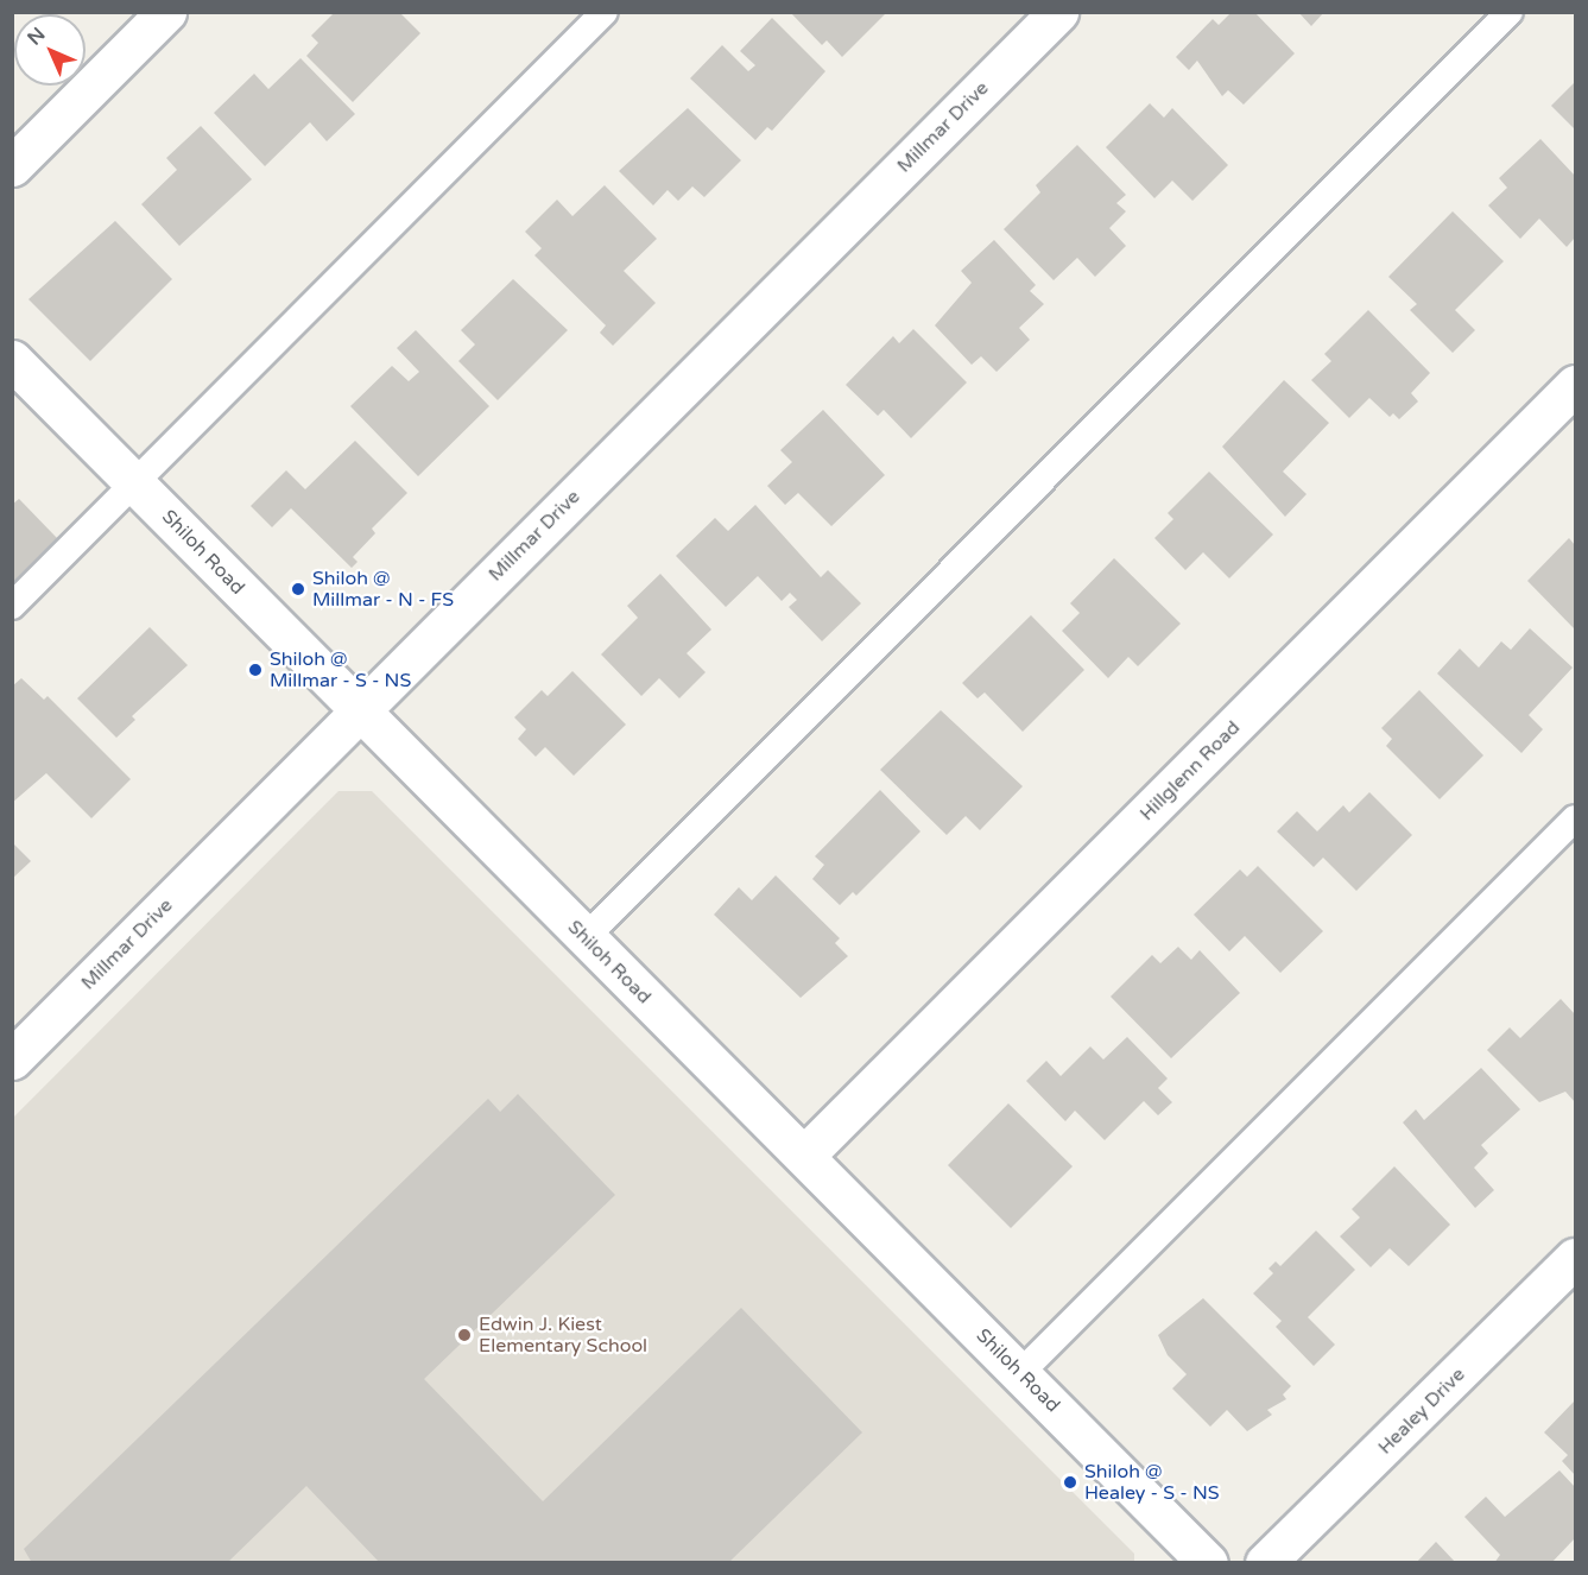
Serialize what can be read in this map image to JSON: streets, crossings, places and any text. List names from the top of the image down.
{
  "streets": {
    "street": [
      "Millmar Drive",
      "Shiloh Road",
      "Hillglenn Road",
      "Healey Drive"
    ]
  },
  "crossings": [
    ["Millmar Drive", "Shiloh Road"],
    ["Shiloh Road", "Hillglenn Road"]
  ],
  "places": [
    "Shiloh @ Millmar - N - FS",
    "Shiloh @ Millmar - S - NS",
    "Edwin J. Kiest Elementary School",
    "Shiloh @ Healey - S - NS"
  ],
  "north": "top left"
}
